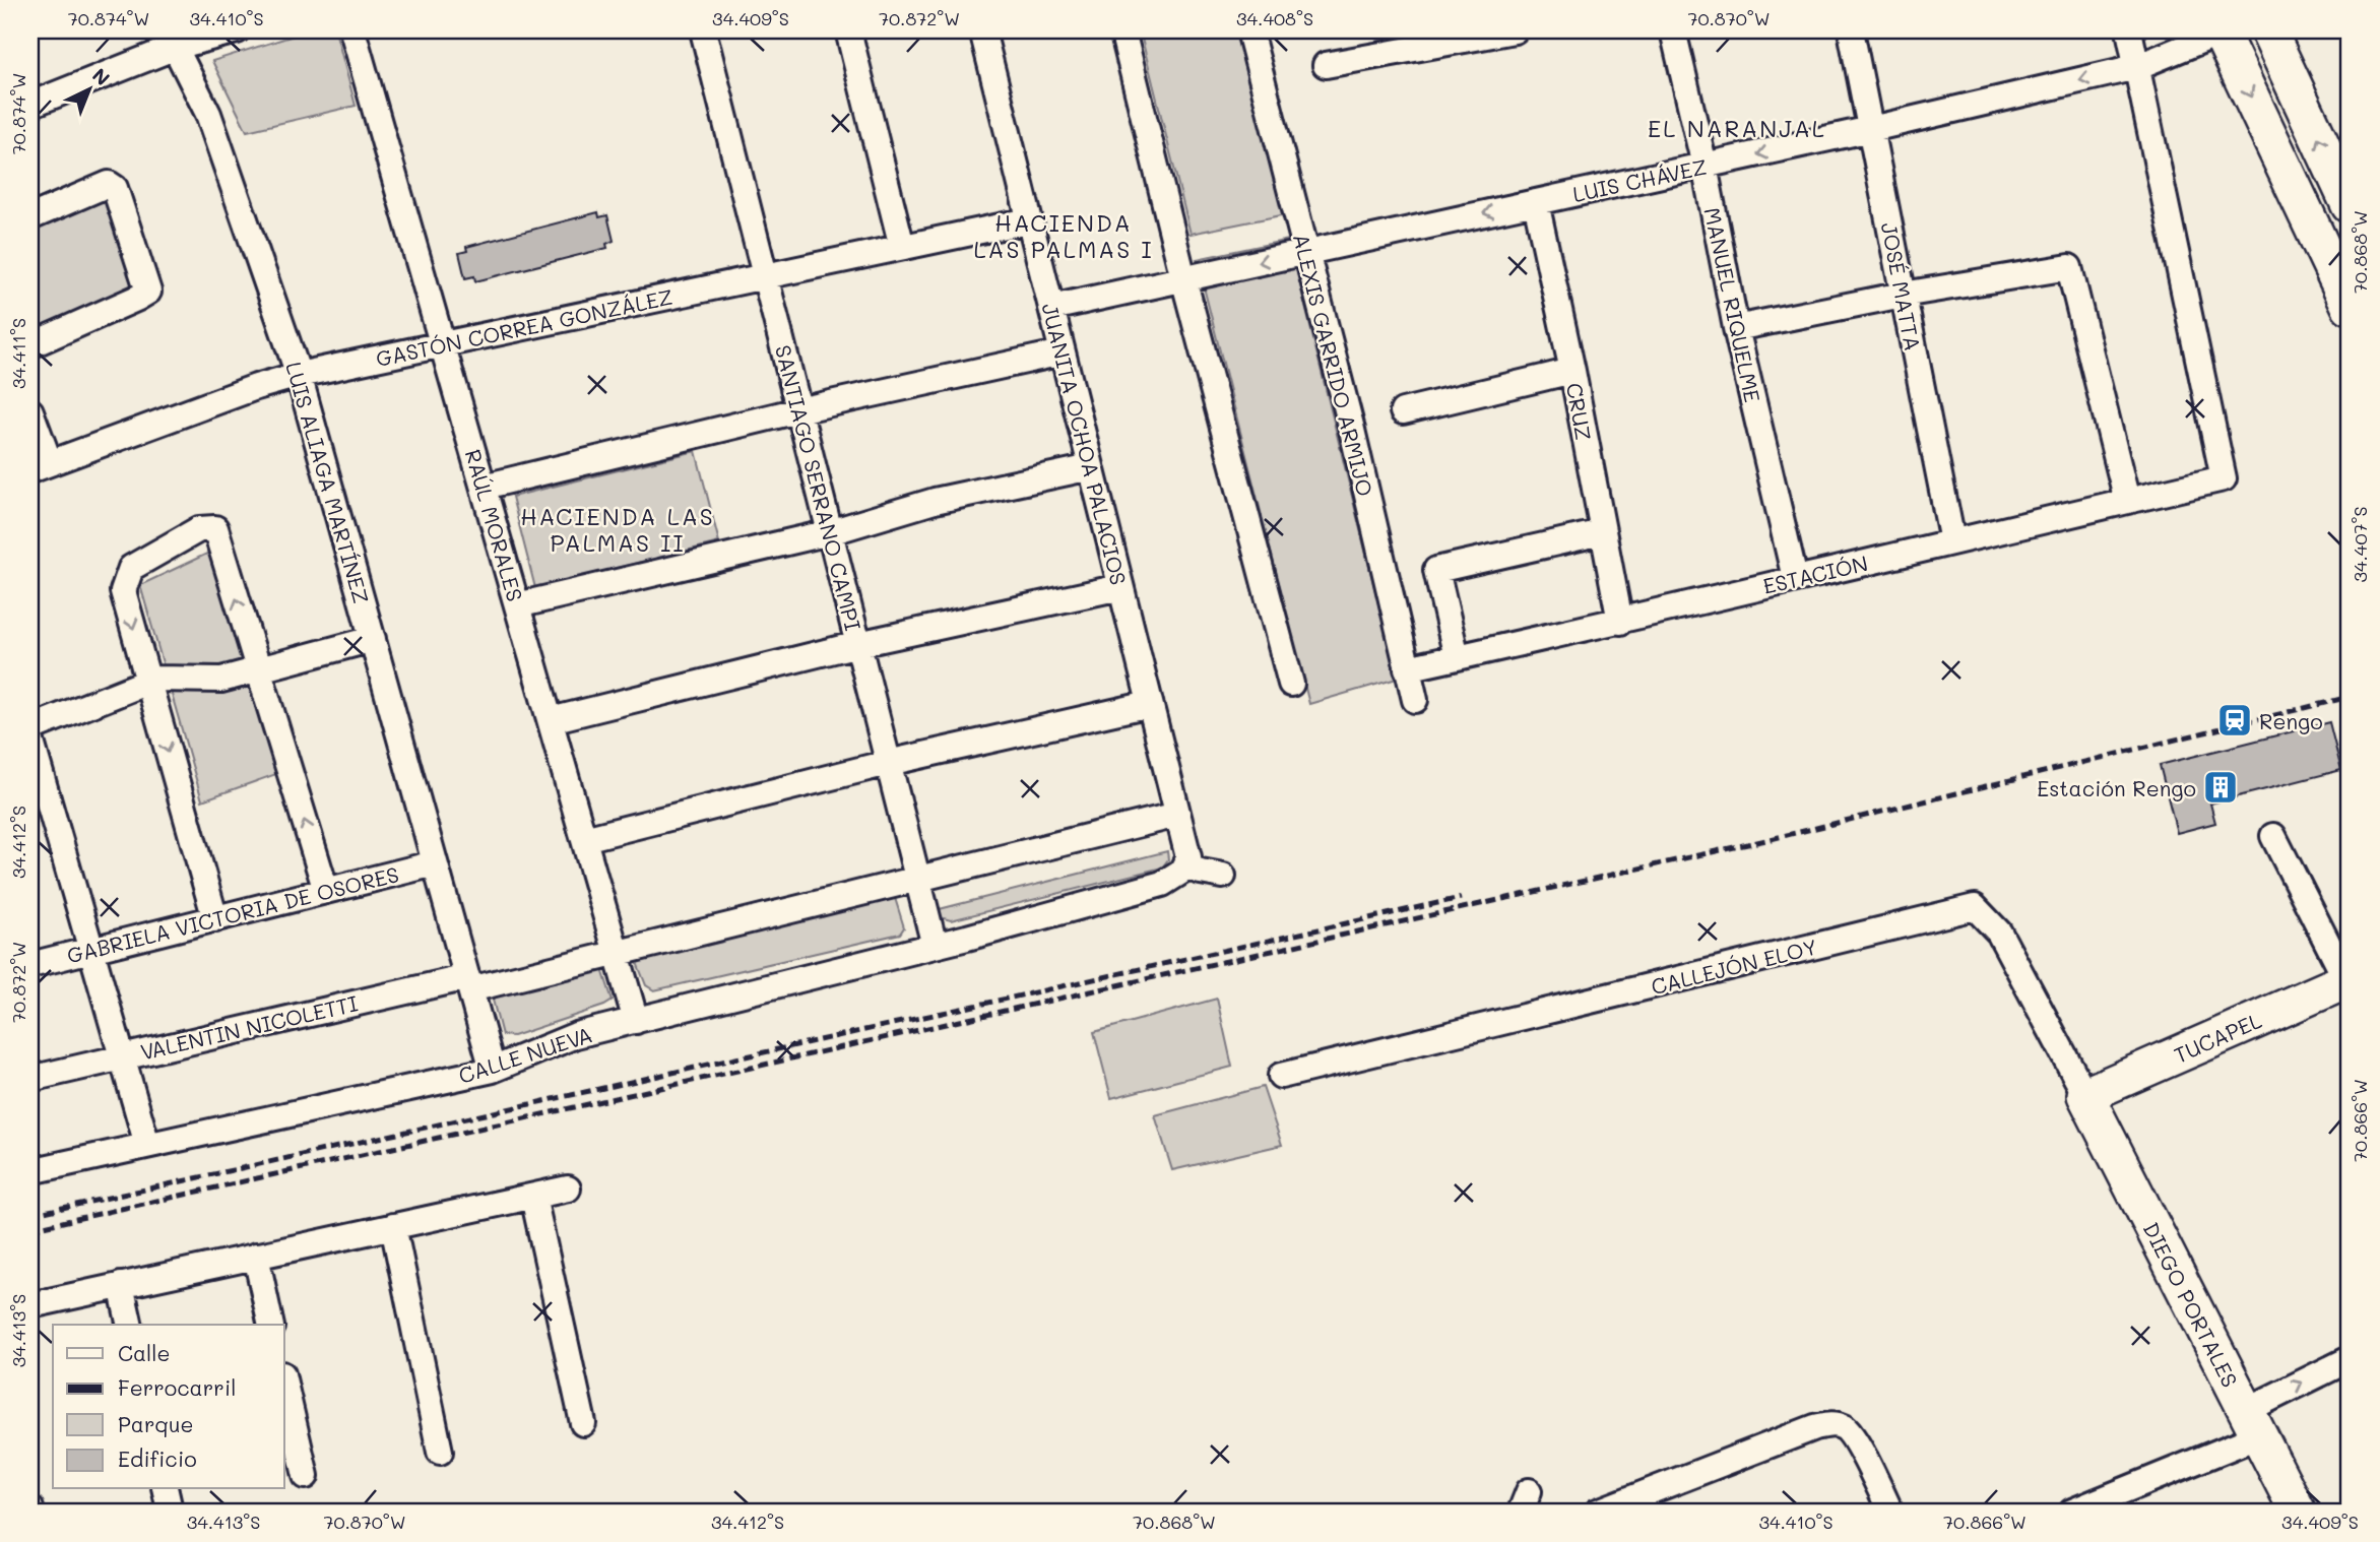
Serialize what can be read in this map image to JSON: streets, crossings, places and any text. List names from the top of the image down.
{
  "streets": {
    "street": [
      "LUIS CHÁVEZ",
      "JOSÉ MATTA",
      "MANUEL RIQUELME",
      "GASTÓN CORREA GONZÁLEZ",
      "ALEXIS GARRIDO ARMIJO",
      "CRUZ",
      "JUANITA OCHOA PALACIOS",
      "LUIS ALIAGA MARTÍNEZ",
      "SANTIAGO SERRANO CAMPI",
      "RAÚL MORALES",
      "ESTACIÓN",
      "GABRIELA VICTORIA DE OSORES",
      "CALLEJÓN ELOY",
      "VALENTIN NICOLETTI",
      "TUCAPEL",
      "CALLE NUEVA",
      "DIEGO PORTALES"
    ]
  },
  "crossings": [
    ["LUIS CHÁVEZ", "JOSÉ MATTA"],
    ["LUIS CHÁVEZ", "MANUEL RIQUELME"],
    ["LUIS CHÁVEZ", "ALEXIS GARRIDO ARMIJO"],
    ["LUIS CHÁVEZ", "CRUZ"],
    ["LUIS CHÁVEZ", "JUANITA OCHOA PALACIOS"],
    ["LUIS CHÁVEZ", "ESTACIÓN"],
    ["JOSÉ MATTA", "ESTACIÓN"],
    ["MANUEL RIQUELME", "ESTACIÓN"],
    ["GASTÓN CORREA GONZÁLEZ", "JUANITA OCHOA PALACIOS"],
    ["GASTÓN CORREA GONZÁLEZ", "LUIS ALIAGA MARTÍNEZ"],
    ["GASTÓN CORREA GONZÁLEZ", "SANTIAGO SERRANO CAMPI"],
    ["GASTÓN CORREA GONZÁLEZ", "RAÚL MORALES"],
    ["ALEXIS GARRIDO ARMIJO", "ESTACIÓN"],
    ["CRUZ", "ESTACIÓN"],
    ["JUANITA OCHOA PALACIOS", "VALENTIN NICOLETTI"],
    ["JUANITA OCHOA PALACIOS", "CALLE NUEVA"],
    ["LUIS ALIAGA MARTÍNEZ", "GABRIELA VICTORIA DE OSORES"],
    ["LUIS ALIAGA MARTÍNEZ", "VALENTIN NICOLETTI"],
    ["LUIS ALIAGA MARTÍNEZ", "CALLE NUEVA"],
    ["SANTIAGO SERRANO CAMPI", "VALENTIN NICOLETTI"],
    ["SANTIAGO SERRANO CAMPI", "CALLE NUEVA"],
    ["RAÚL MORALES", "VALENTIN NICOLETTI"],
    ["RAÚL MORALES", "CALLE NUEVA"],
    ["CALLEJÓN ELOY", "TUCAPEL"],
    ["CALLEJÓN ELOY", "DIEGO PORTALES"],
    ["TUCAPEL", "DIEGO PORTALES"]
  ],
  "districts": ["EL NARANJAL", "HACIENDA LAS PALMAS I", "HACIENDA LAS PALMAS II"],
  "places": {
    "station": ["Rengo"],
    "building": ["Estación Rengo"]
  },
  "legend": [
    "Calle",
    "Ferrocarril",
    "Parque",
    "Edificio"
  ],
  "north": "top right",
  "coordinates": [
    "70.874°W",
    "34.410°S",
    "34.409°S",
    "70.872°W",
    "34.408°S",
    "70.870°W",
    "70.868°W",
    "34.411°S",
    "34.407°S",
    "34.412°S",
    "70.866°W",
    "34.413°S"
  ]
}
